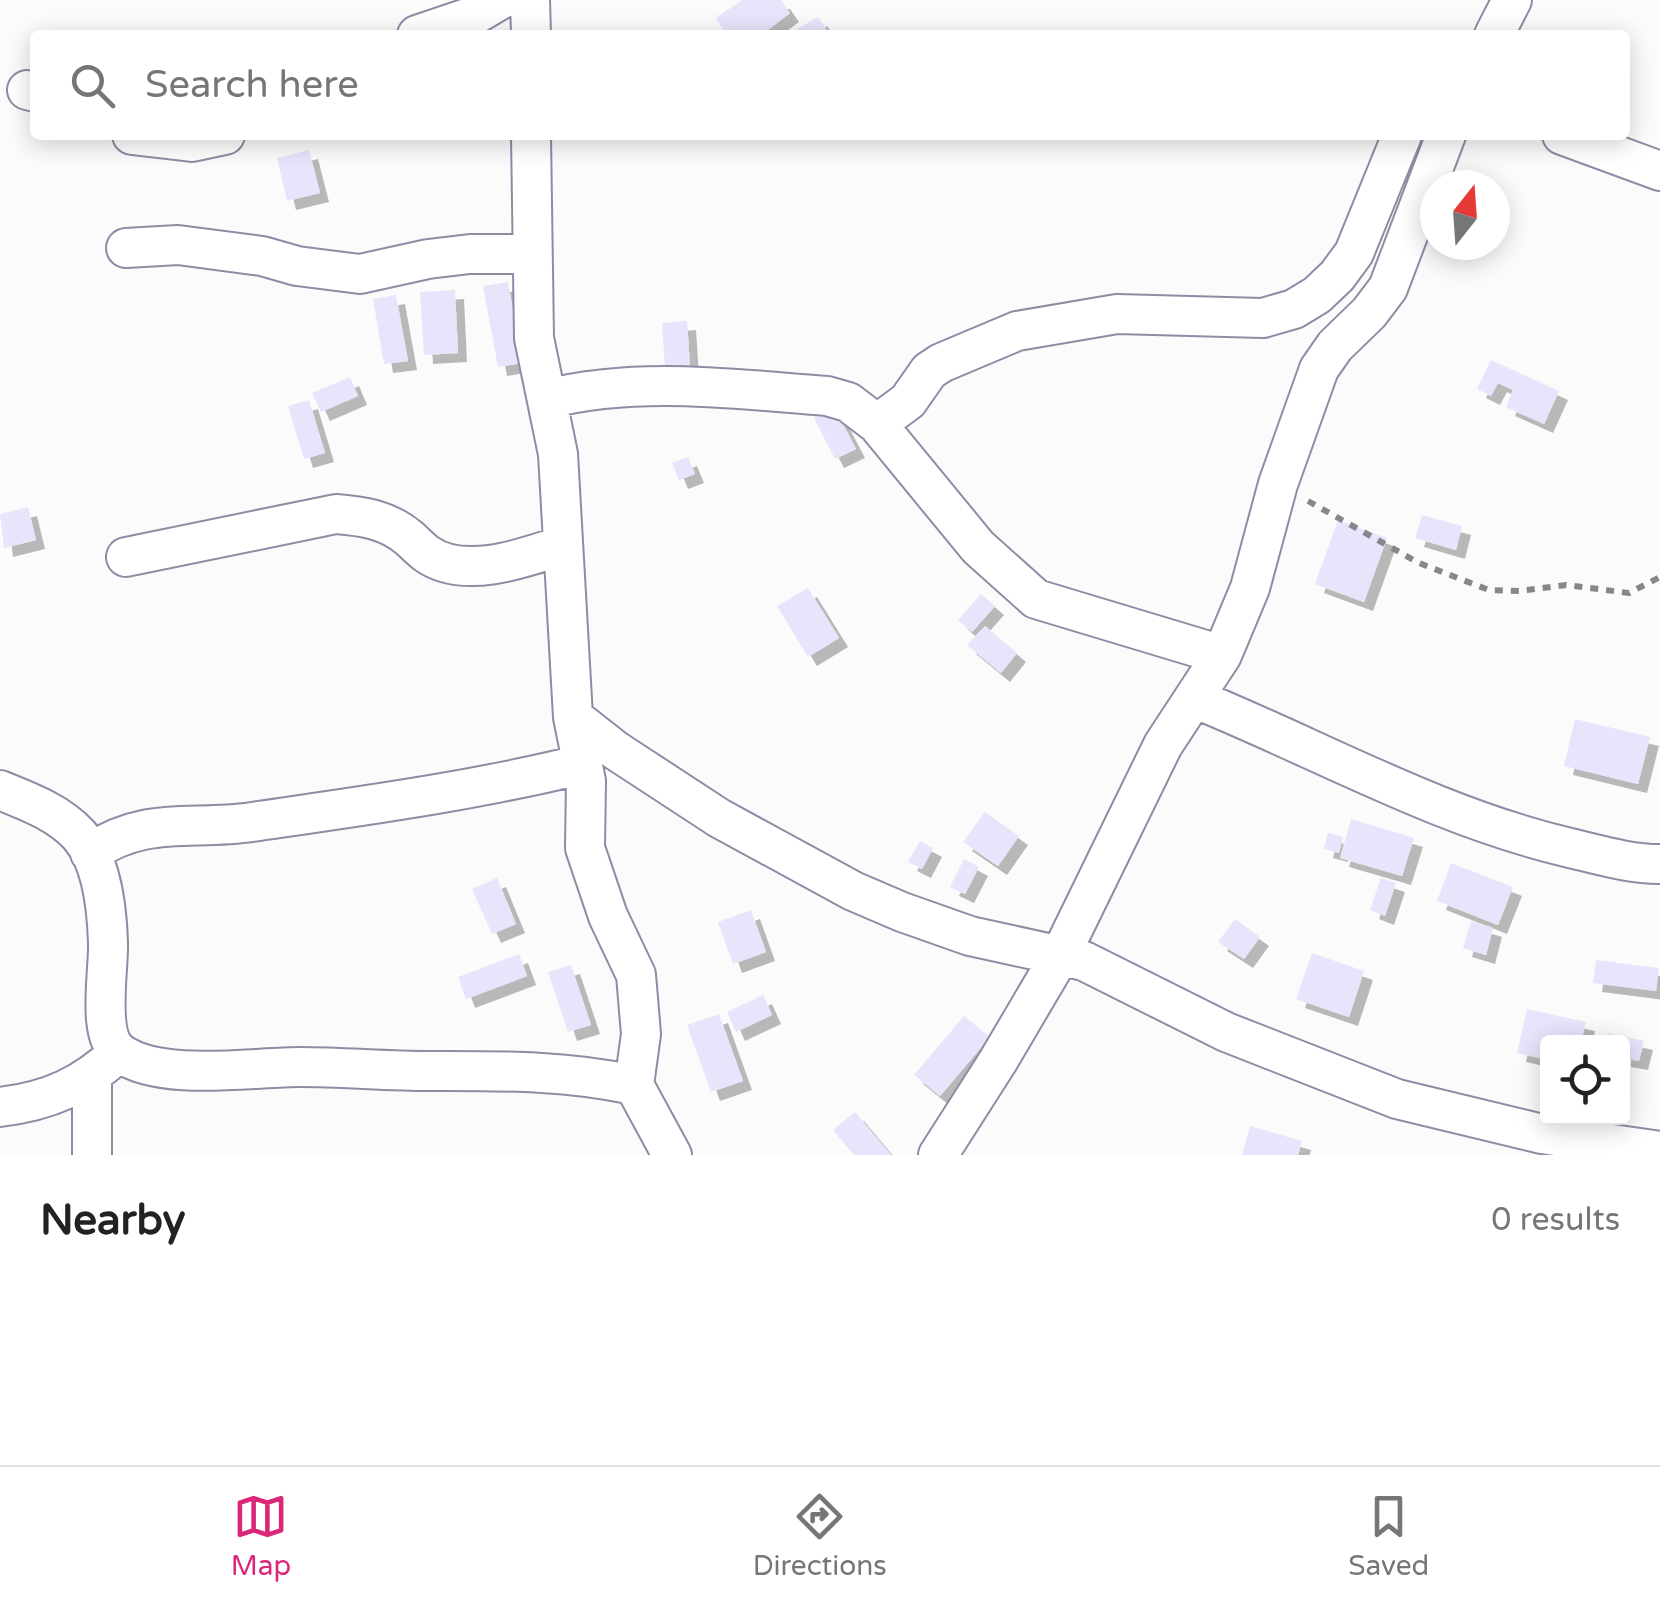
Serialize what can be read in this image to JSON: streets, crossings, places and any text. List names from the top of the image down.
{
  "north": "top",
  "page": {
    "search": "Search here",
    "heading": ["Nearby", "0 results"],
    "nav": ["Map", "Directions", "Saved"]
  }
}
